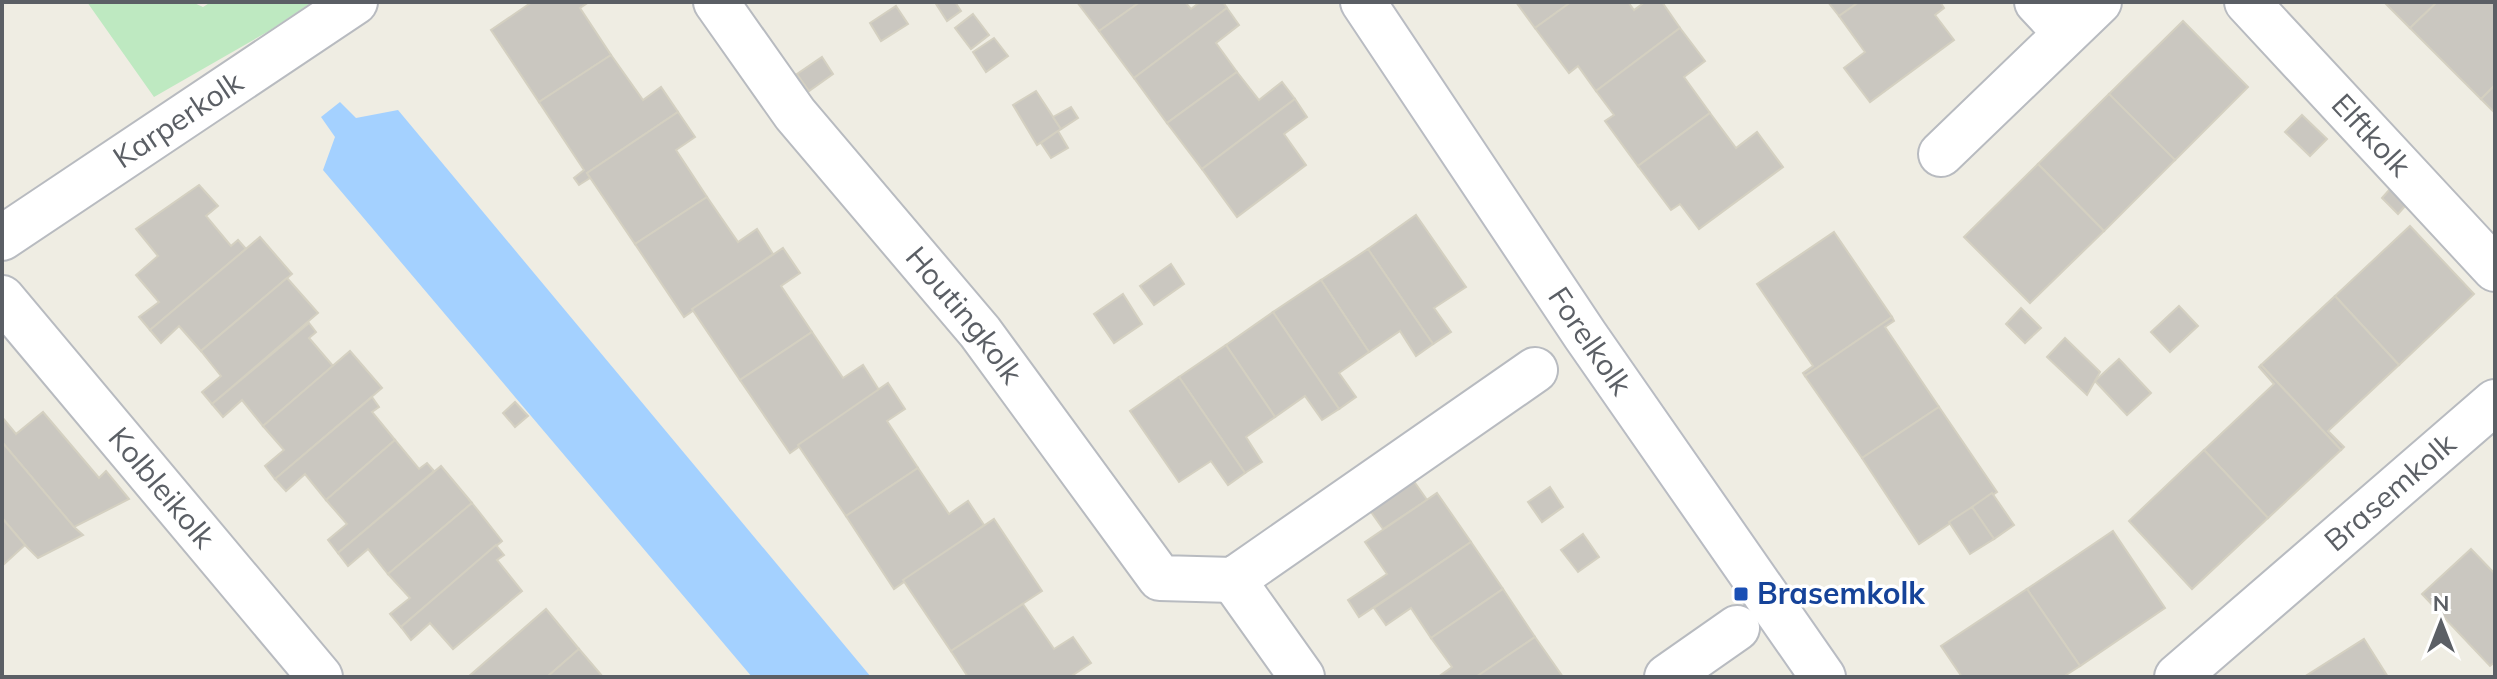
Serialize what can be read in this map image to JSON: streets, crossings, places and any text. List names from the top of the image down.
{
  "streets": {
    "street": [
      "Karperkolk",
      "Elftkolk",
      "Houtingkolk",
      "Forelkolk",
      "Kolbleikolk",
      "Brasemkolk"
    ]
  },
  "places": {
    "transit": ["Brasemkolk"]
  },
  "north": "top"
}
